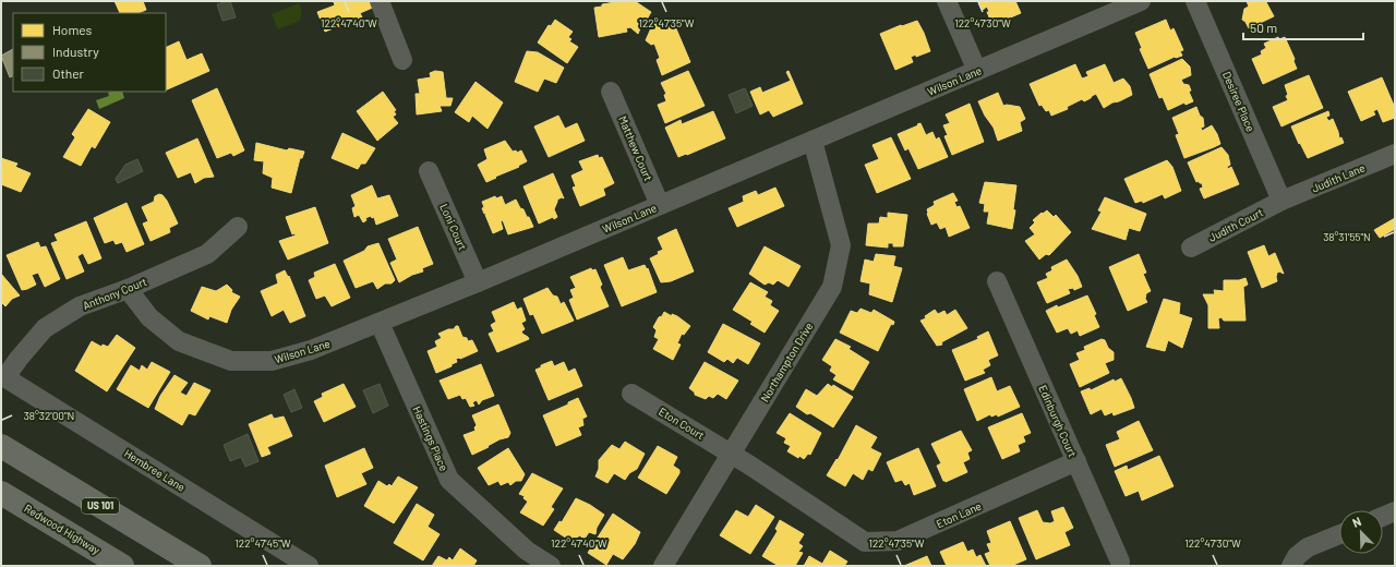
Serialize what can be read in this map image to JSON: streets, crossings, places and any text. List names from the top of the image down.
{
  "streets": {
    "highway": ["US 101", "Redwood Highway"],
    "street": [
      "Wilson Lane",
      "Desiree Place",
      "Matthew Court",
      "Judith Lane",
      "Judith Court",
      "Loni Court",
      "Anthony Court",
      "Northampton Drive",
      "Edinburgh Court",
      "Eton Court",
      "Hastings Place",
      "Hembree Lane",
      "Eton Lane"
    ]
  },
  "crossings": [
    ["Wilson Lane", "Matthew Court"],
    ["Wilson Lane", "Loni Court"],
    ["Wilson Lane", "Anthony Court"],
    ["Wilson Lane", "Northampton Drive"],
    ["Wilson Lane", "Hastings Place"],
    ["Desiree Place", "Judith Lane"],
    ["Desiree Place", "Judith Court"],
    ["Judith Lane", "Judith Court"],
    ["Anthony Court", "Hembree Lane"],
    ["Northampton Drive", "Eton Court"],
    ["Northampton Drive", "Eton Lane"],
    ["Edinburgh Court", "Eton Lane"],
    ["Eton Court", "Eton Lane"]
  ],
  "legend": ["Homes", "Industry", "Other"],
  "scale_bar": "50 m",
  "north": "top left",
  "coordinates": [
    "122°47'40\"W",
    "122°47'35\"W",
    "122°47'30\"W",
    "38°31'55\"N",
    "38°32'00\"N",
    "122°47'45\"W"
  ]
}
